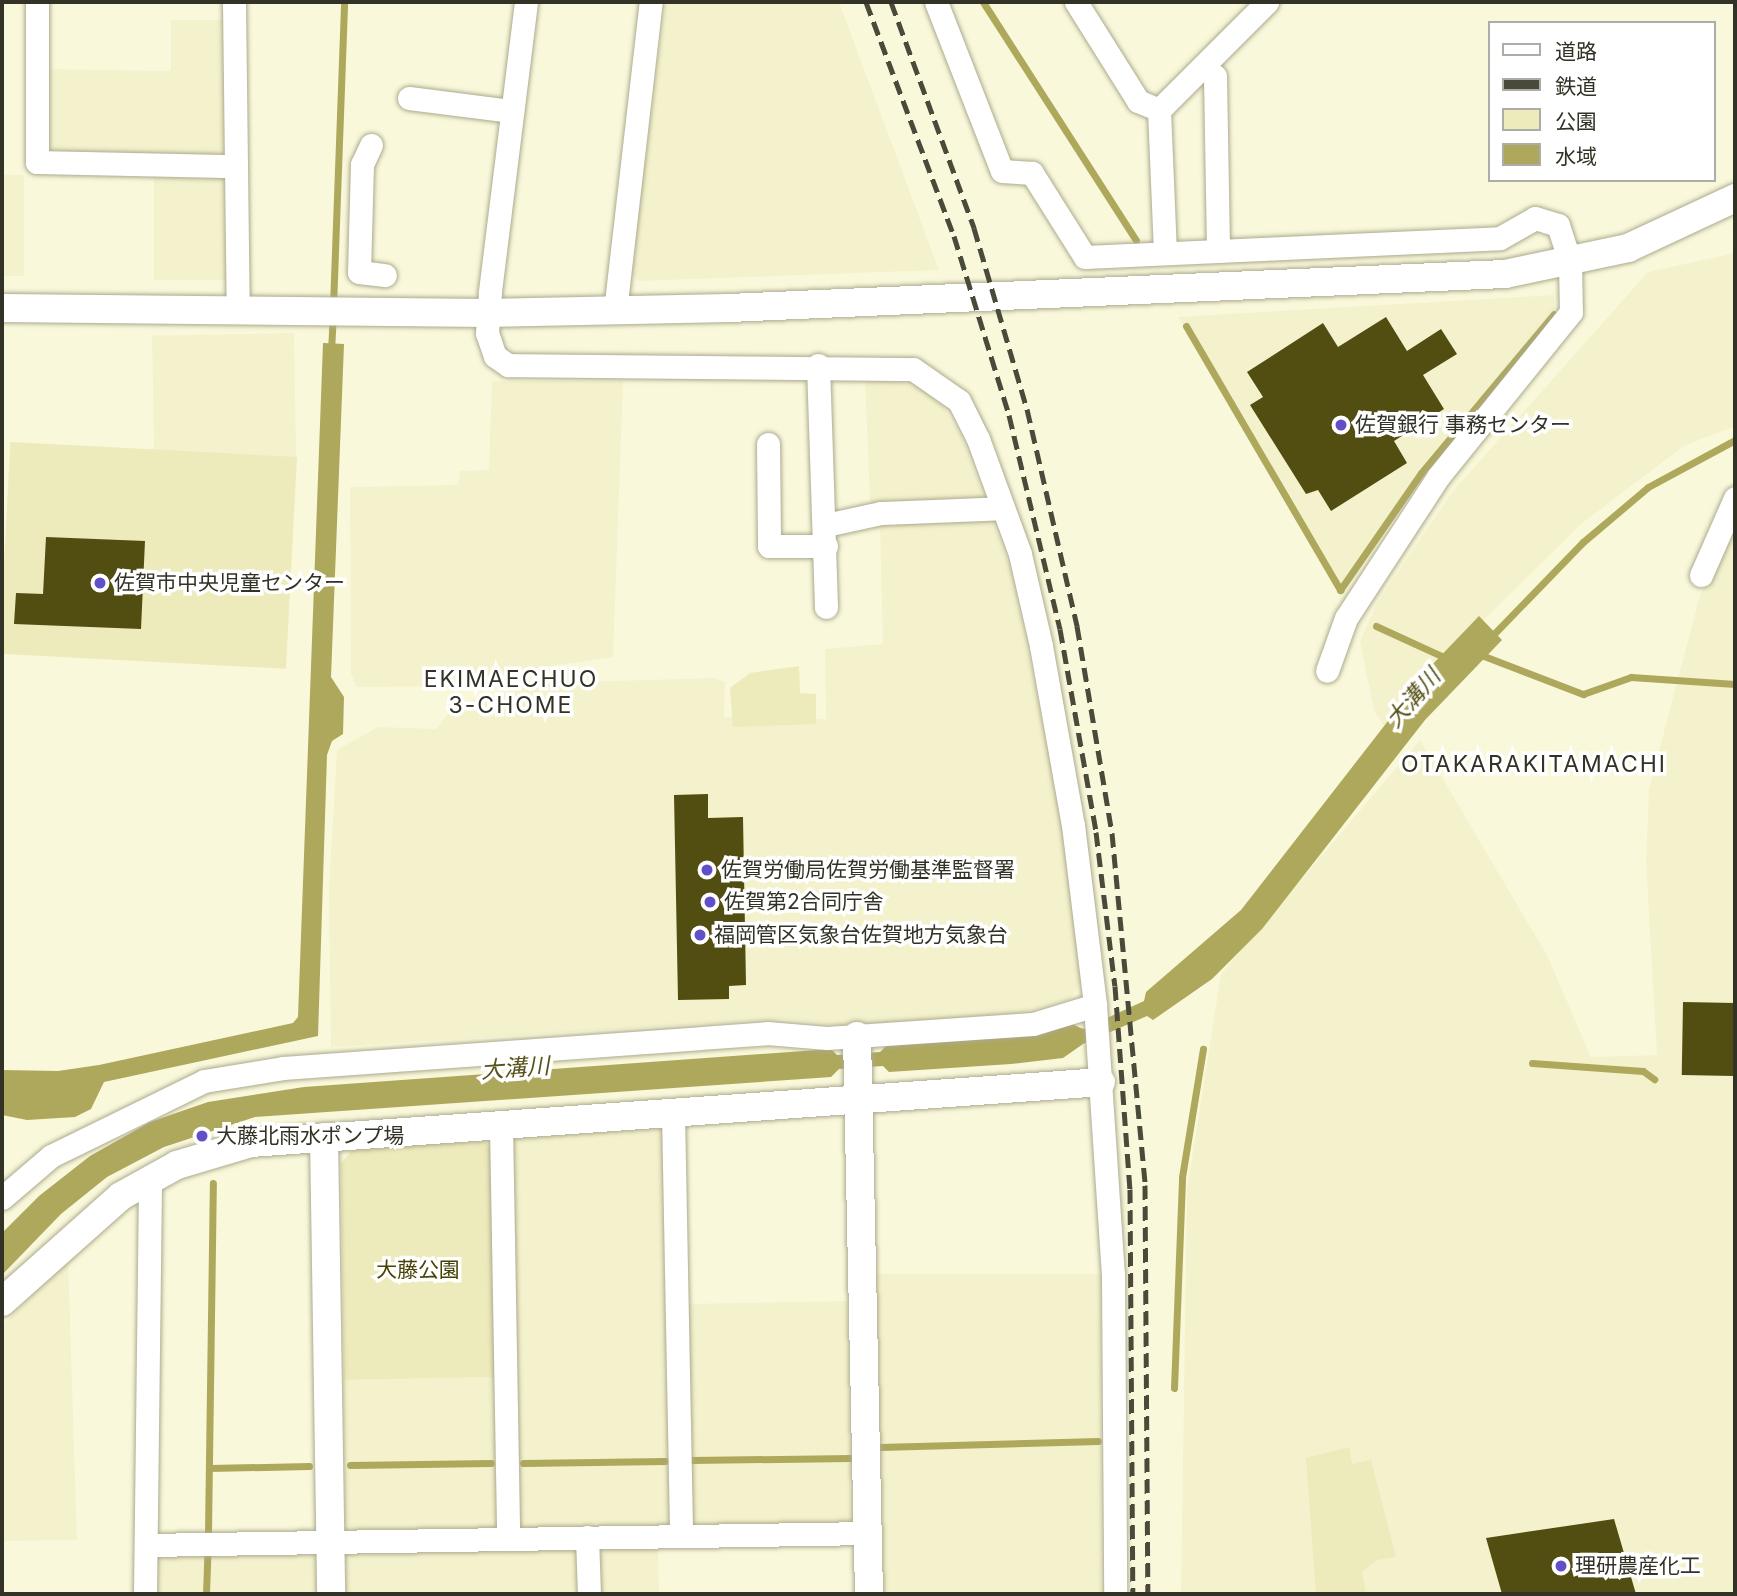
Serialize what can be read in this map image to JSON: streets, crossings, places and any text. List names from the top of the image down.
{
  "districts": ["EKIMAECHUO 3-CHOME", "OTAKARAKITAMACHI"],
  "water": ["大溝川"],
  "parks": ["大藤公園"],
  "places": [
    "佐賀銀行 事務センター",
    "佐賀市中央児童センター",
    "佐賀労働局佐賀労働基準監督署",
    "佐賀第2合同庁舎",
    "福岡管区気象台佐賀地方気象台",
    "大藤北雨水ポンプ場",
    "理研農産化工"
  ],
  "legend": [
    "道路",
    "鉄道",
    "公園",
    "水域"
  ]
}
